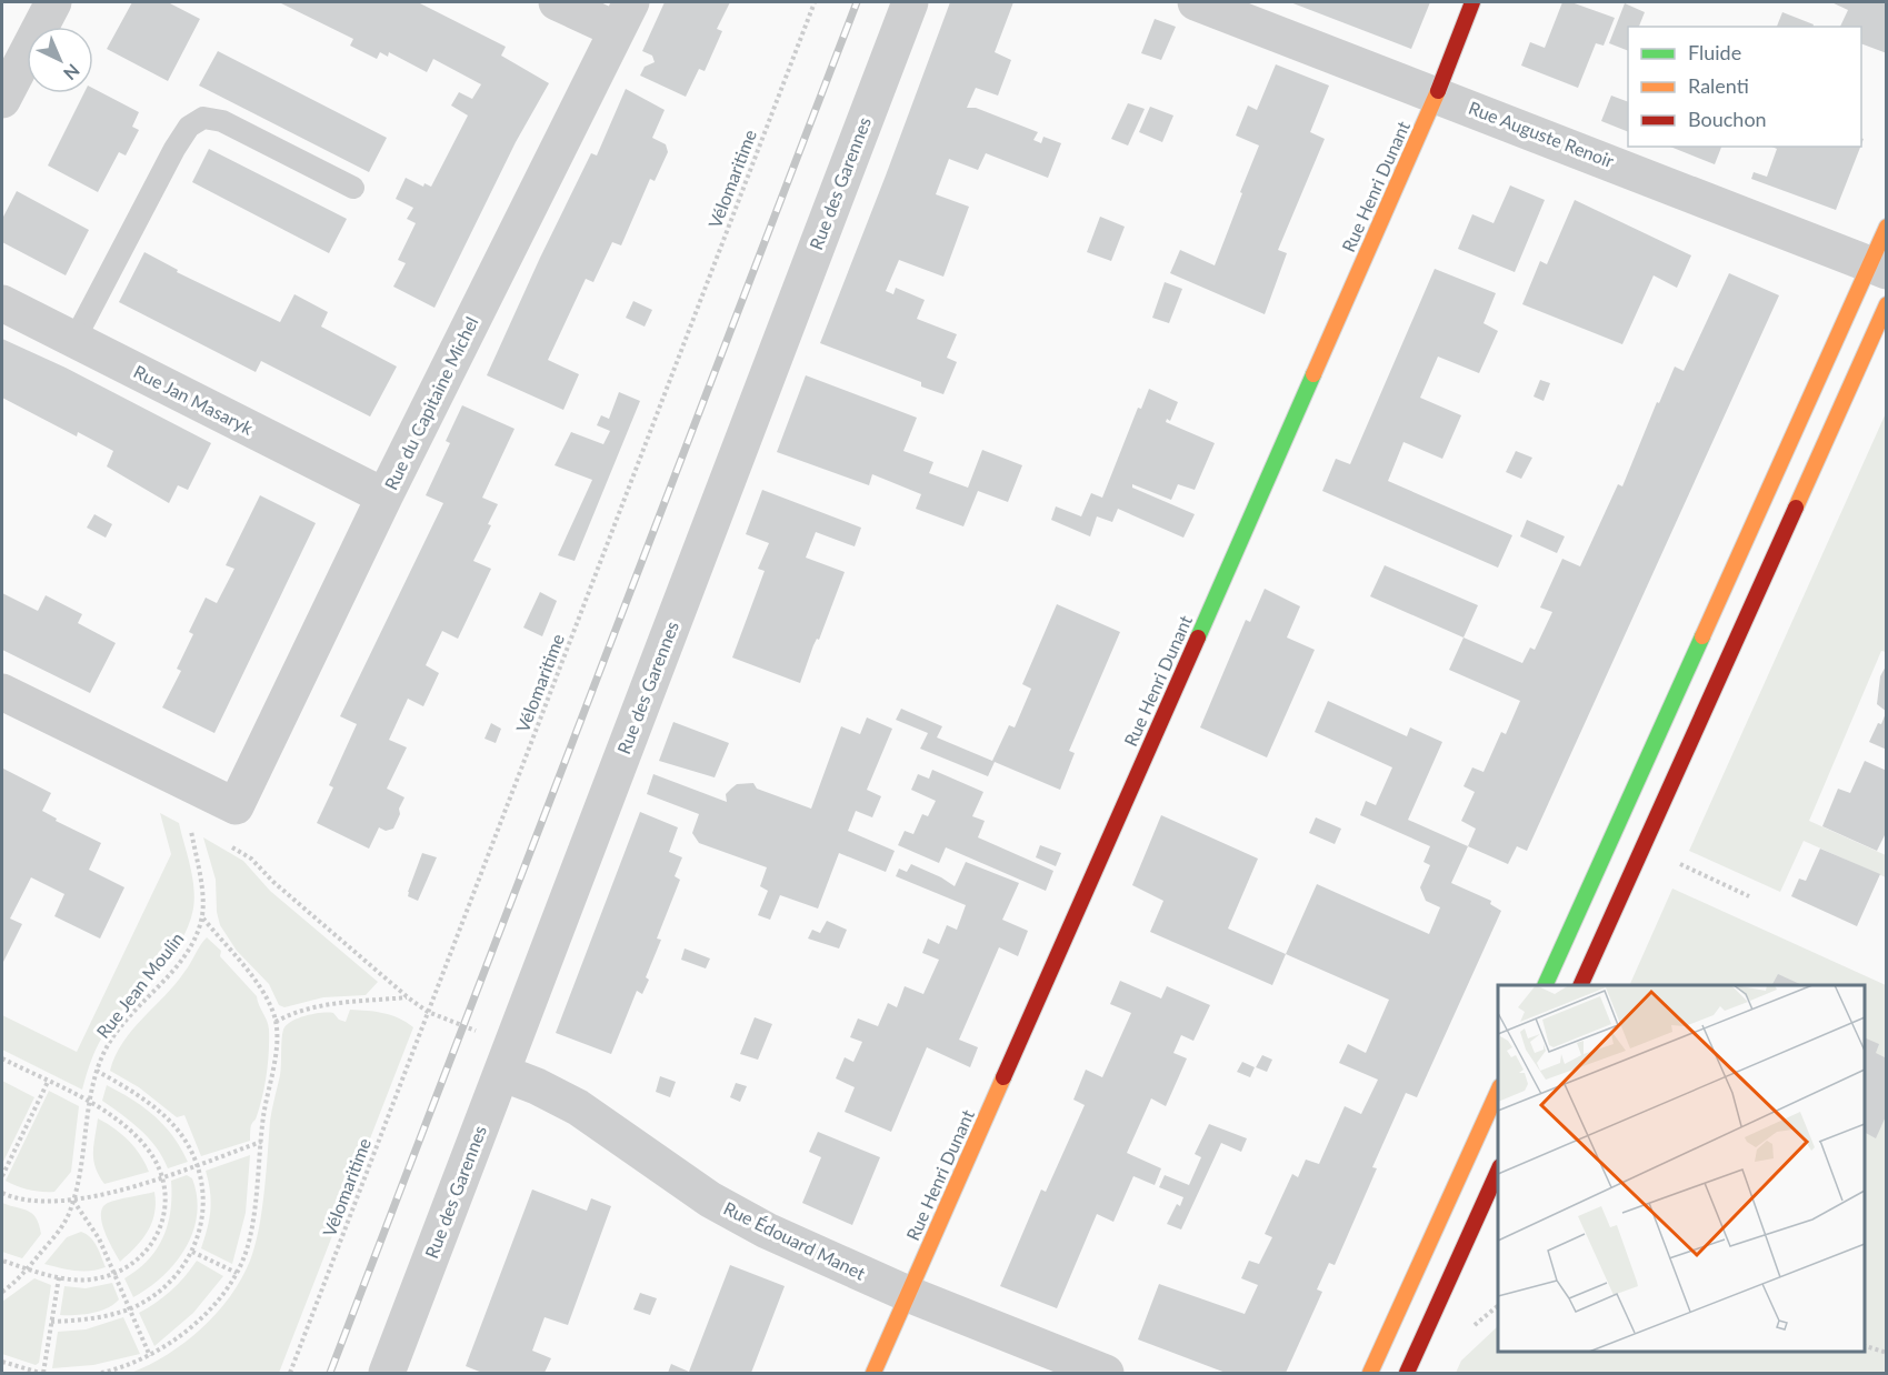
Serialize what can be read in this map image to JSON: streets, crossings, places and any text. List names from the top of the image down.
{
  "streets": {
    "main road": ["Rue Henri Dunant"],
    "street": [
      "Rue Auguste Renoir",
      "Rue des Garennes",
      "Rue Jan Masaryk",
      "Rue du Capitaine Michel",
      "Rue Édouard Manet"
    ],
    "path": ["Vélomaritime", "Rue Jean Moulin"]
  },
  "crossings": [
    ["Rue Auguste Renoir", "Rue Henri Dunant"],
    ["Rue des Garennes", "Rue Édouard Manet"],
    ["Rue Henri Dunant", "Rue Édouard Manet"],
    ["Rue Jan Masaryk", "Rue du Capitaine Michel"]
  ],
  "legend": ["Fluide", "Ralenti", "Bouchon"],
  "north": "bottom right"
}
